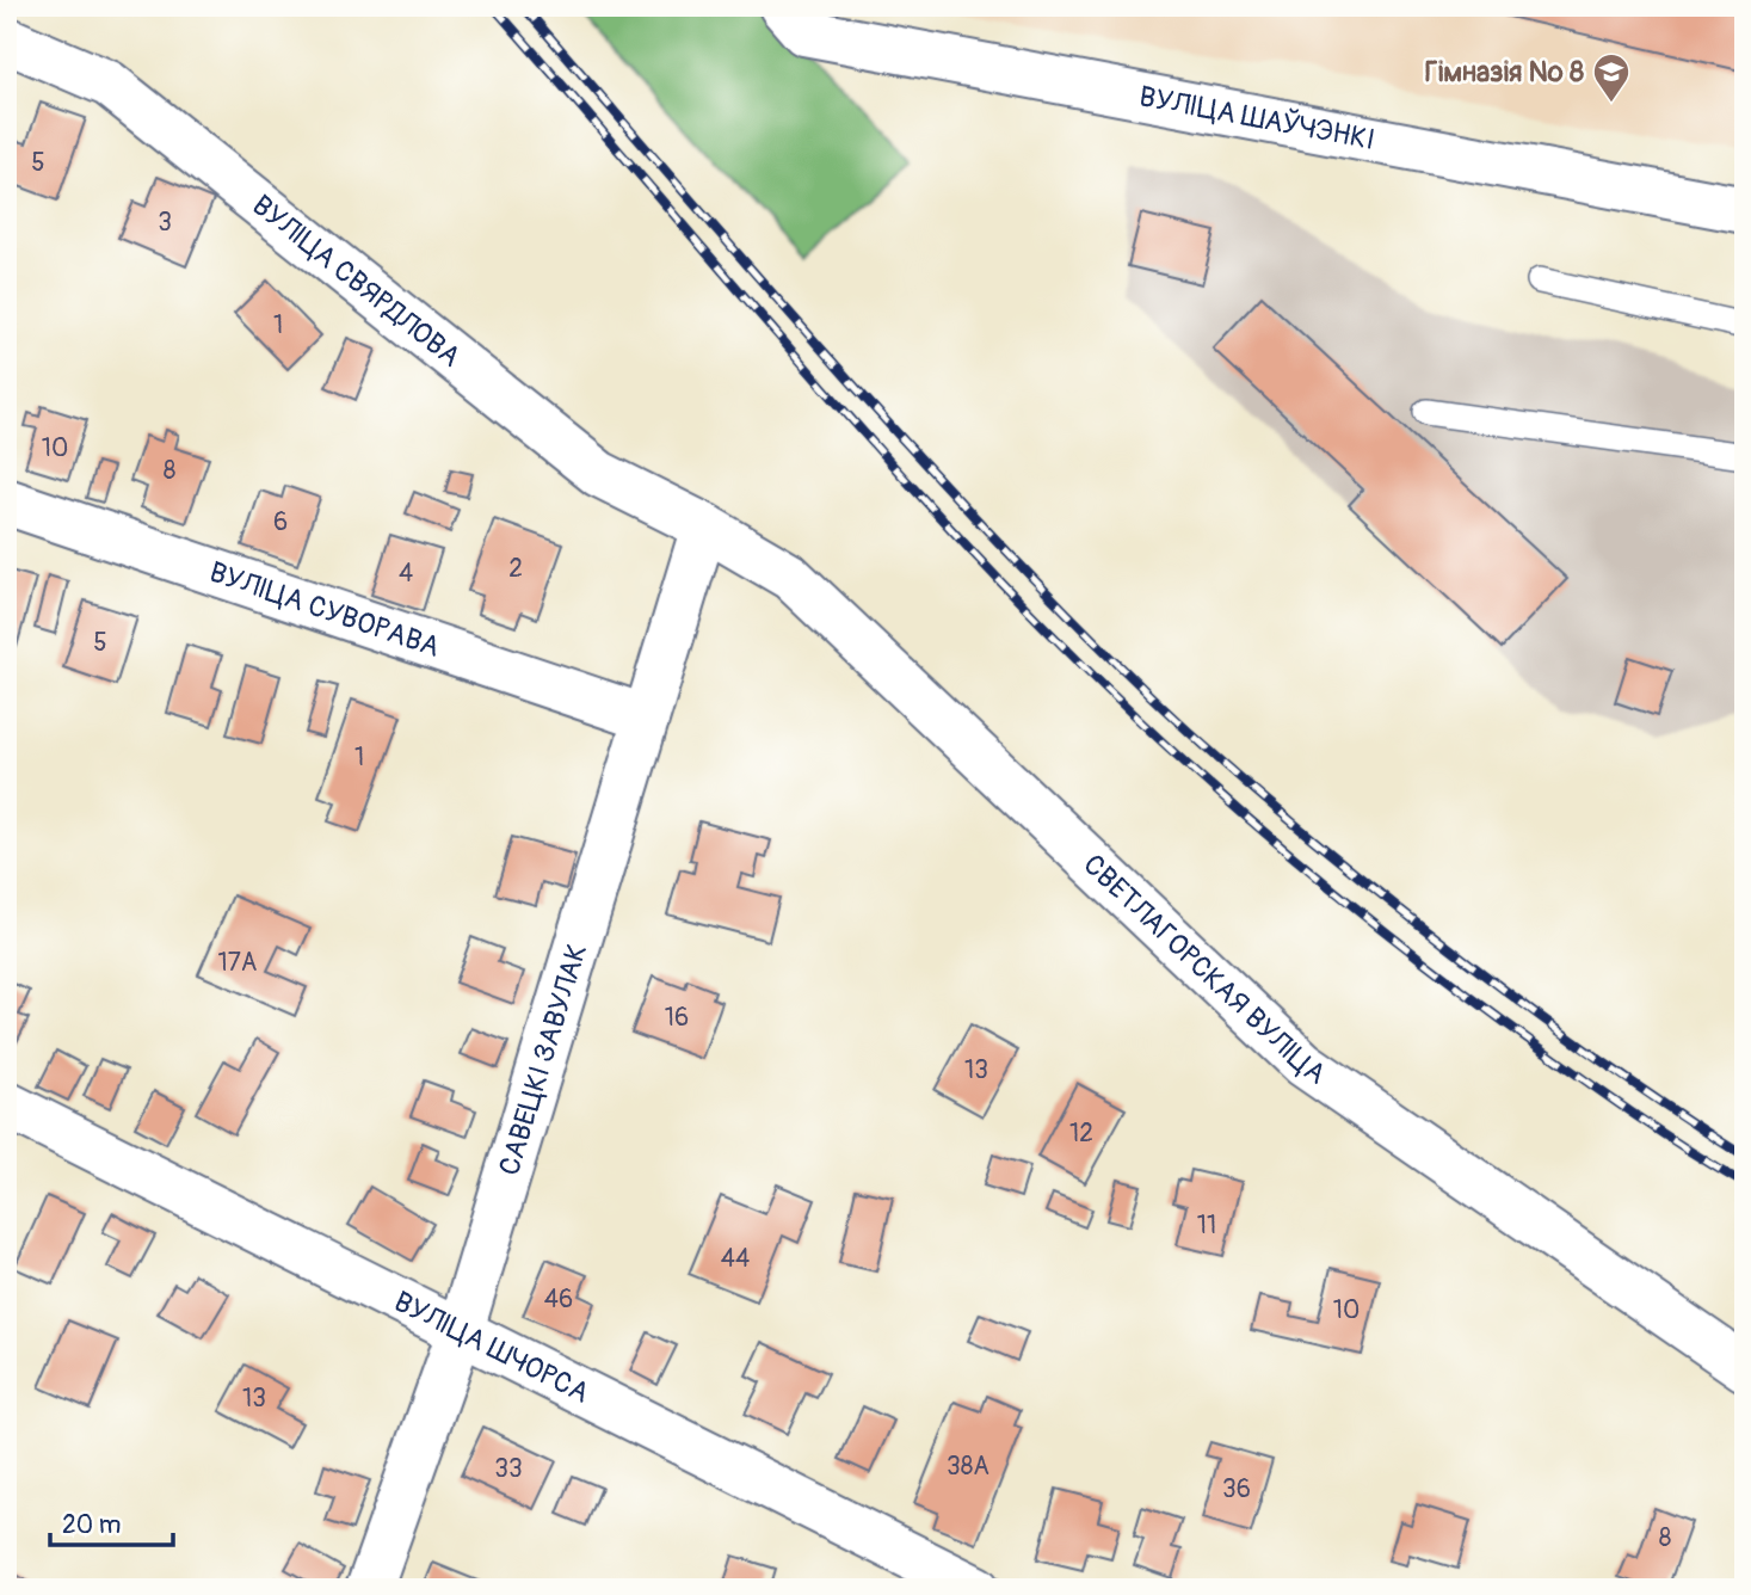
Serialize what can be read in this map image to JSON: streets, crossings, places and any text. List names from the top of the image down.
{
  "streets": {
    "street": [
      "ВУЛІЦА ШАЎЧЭНКІ",
      "ВУЛІЦА СВЯРДЛОВА",
      "ВУЛІЦА СУВОРАВА",
      "СВЕТЛАГОРСКАЯ ВУЛІЦА",
      "САВЕЦКІ ЗАВУЛАК",
      "ВУЛІЦА ШЧОРСА"
    ]
  },
  "crossings": [
    ["ВУЛІЦА СВЯРДЛОВА", "СВЕТЛАГОРСКАЯ ВУЛІЦА"],
    ["ВУЛІЦА СВЯРДЛОВА", "САВЕЦКІ ЗАВУЛАК"],
    ["ВУЛІЦА СУВОРАВА", "САВЕЦКІ ЗАВУЛАК"],
    ["СВЕТЛАГОРСКАЯ ВУЛІЦА", "САВЕЦКІ ЗАВУЛАК"],
    ["САВЕЦКІ ЗАВУЛАК", "ВУЛІЦА ШЧОРСА"]
  ],
  "places": {
    "school or university": ["Гімназія № 8"]
  },
  "house_numbers": [
    "5",
    "3",
    "1",
    "10",
    "8",
    "6",
    "2",
    "4",
    "5",
    "1",
    "17А",
    "16",
    "13",
    "12",
    "11",
    "44",
    "46",
    "10",
    "13",
    "38А",
    "33",
    "36",
    "8"
  ],
  "scale_bar": "20 m"
}
